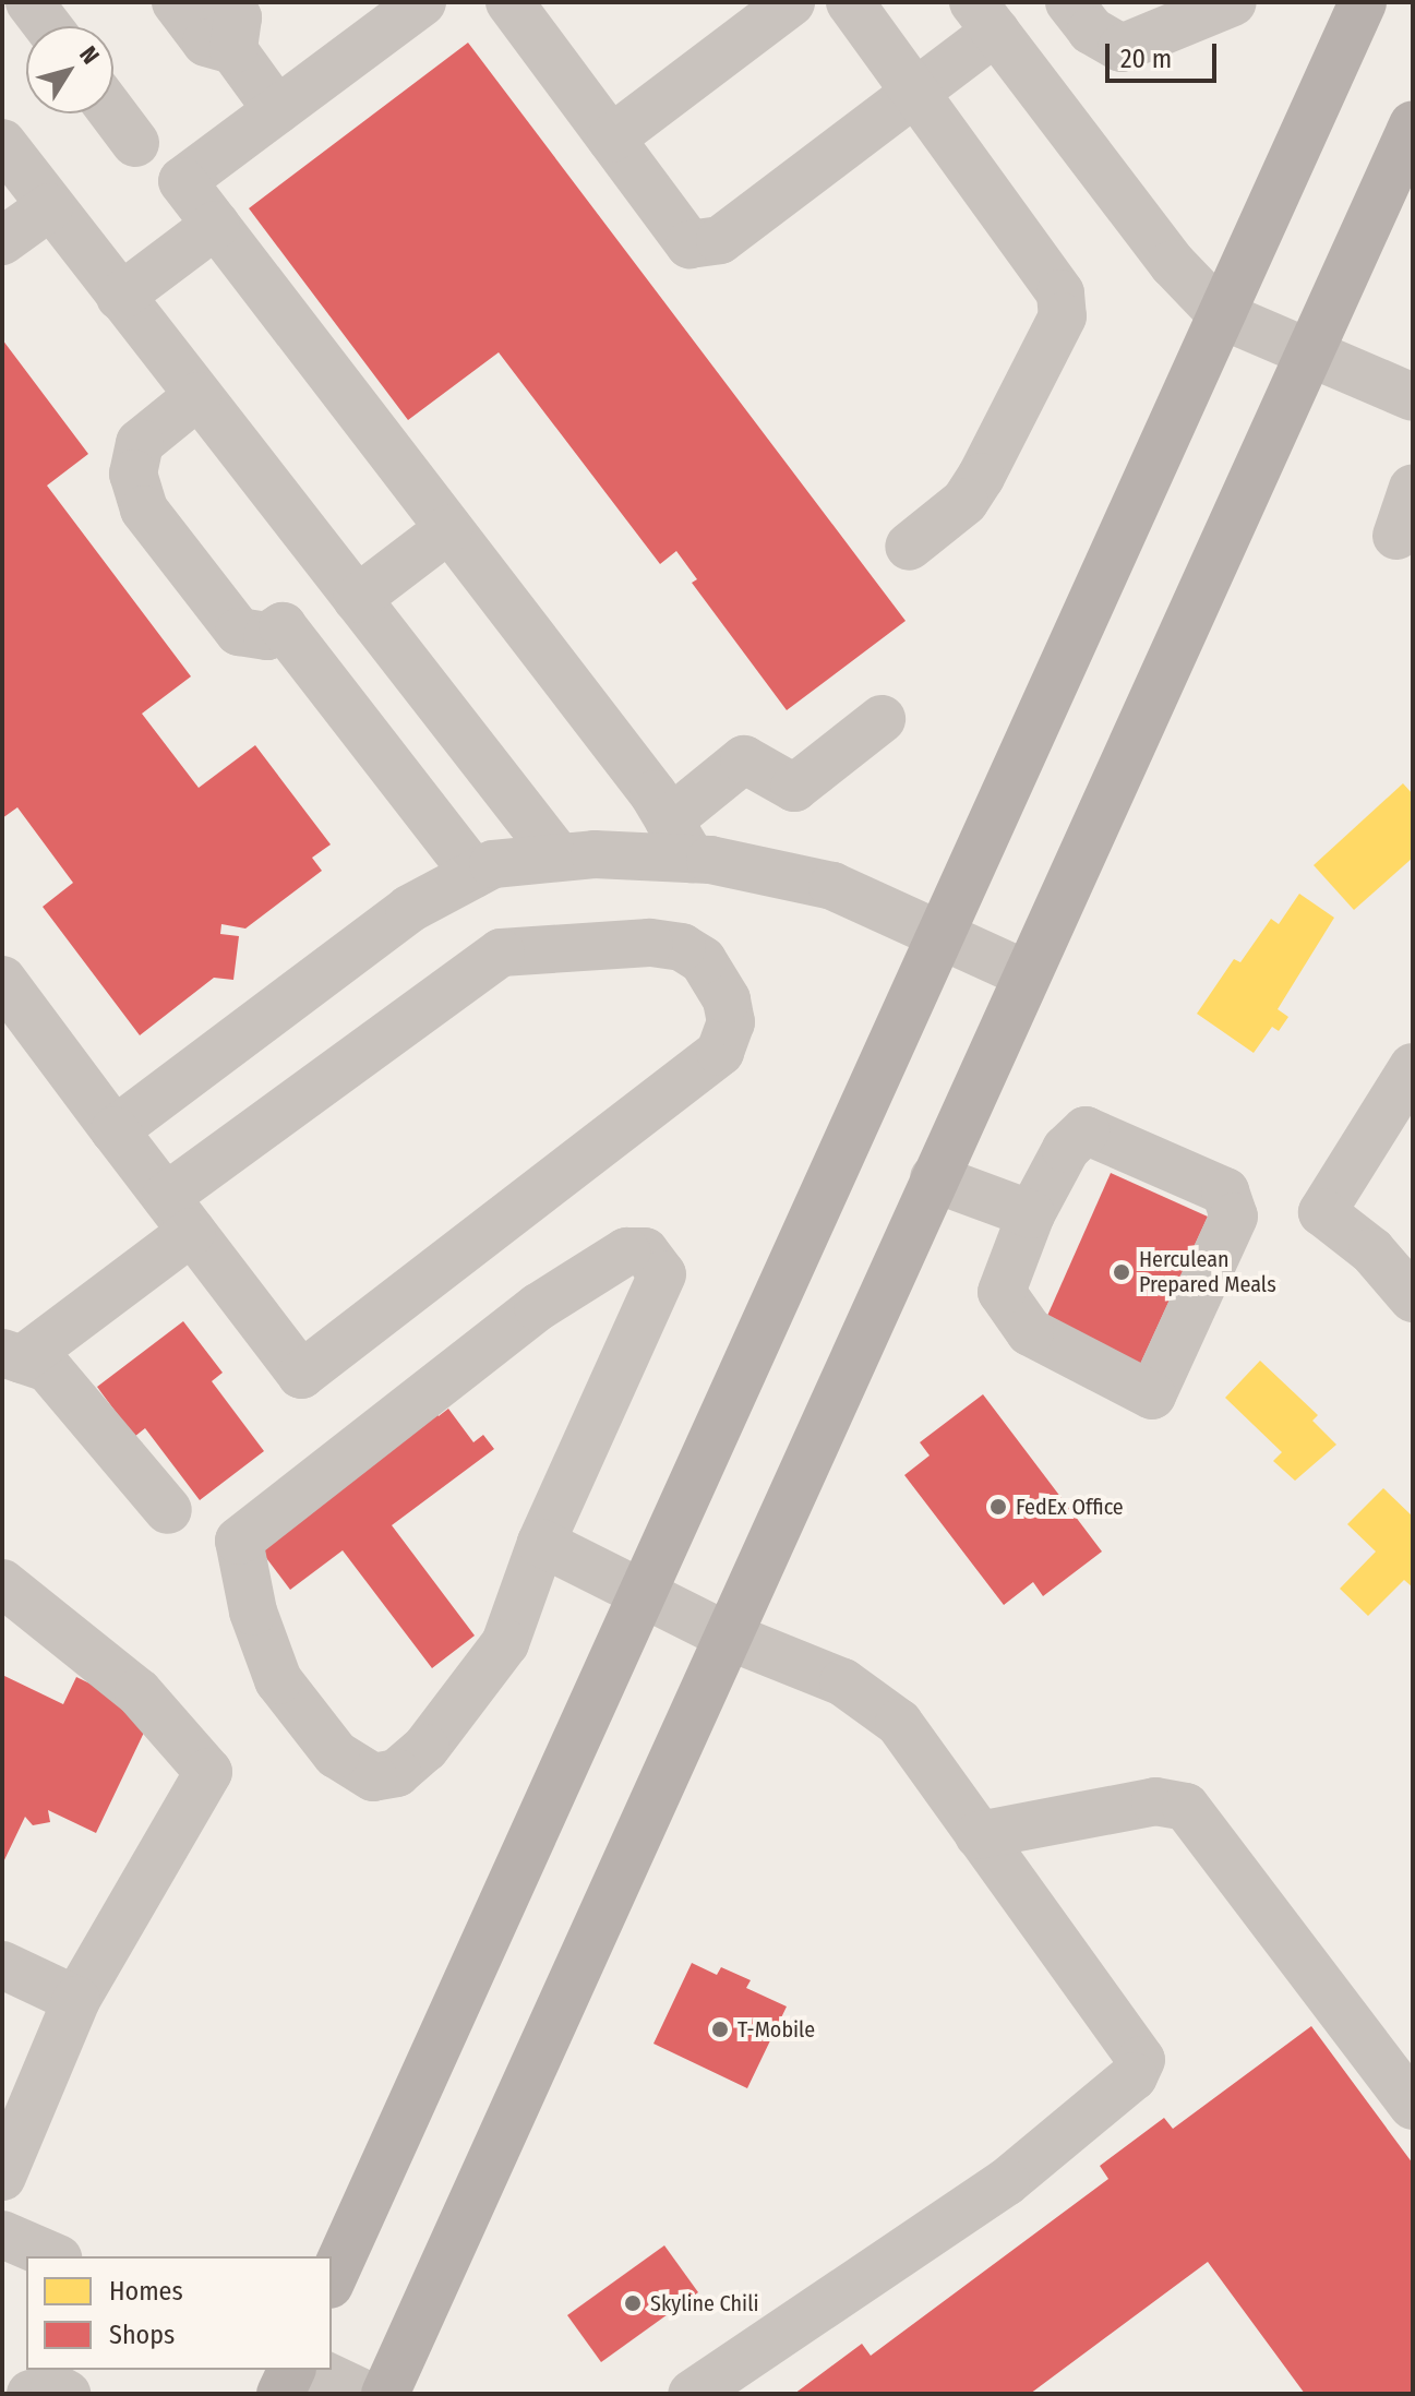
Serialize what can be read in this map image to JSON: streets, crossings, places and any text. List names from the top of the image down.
{
  "places": [
    "Herculean Prepared Meals",
    "FedEx Office",
    "T-Mobile",
    "Skyline Chili"
  ],
  "legend": ["Homes", "Shops"],
  "scale_bar": "20 m",
  "north": "top right"
}
